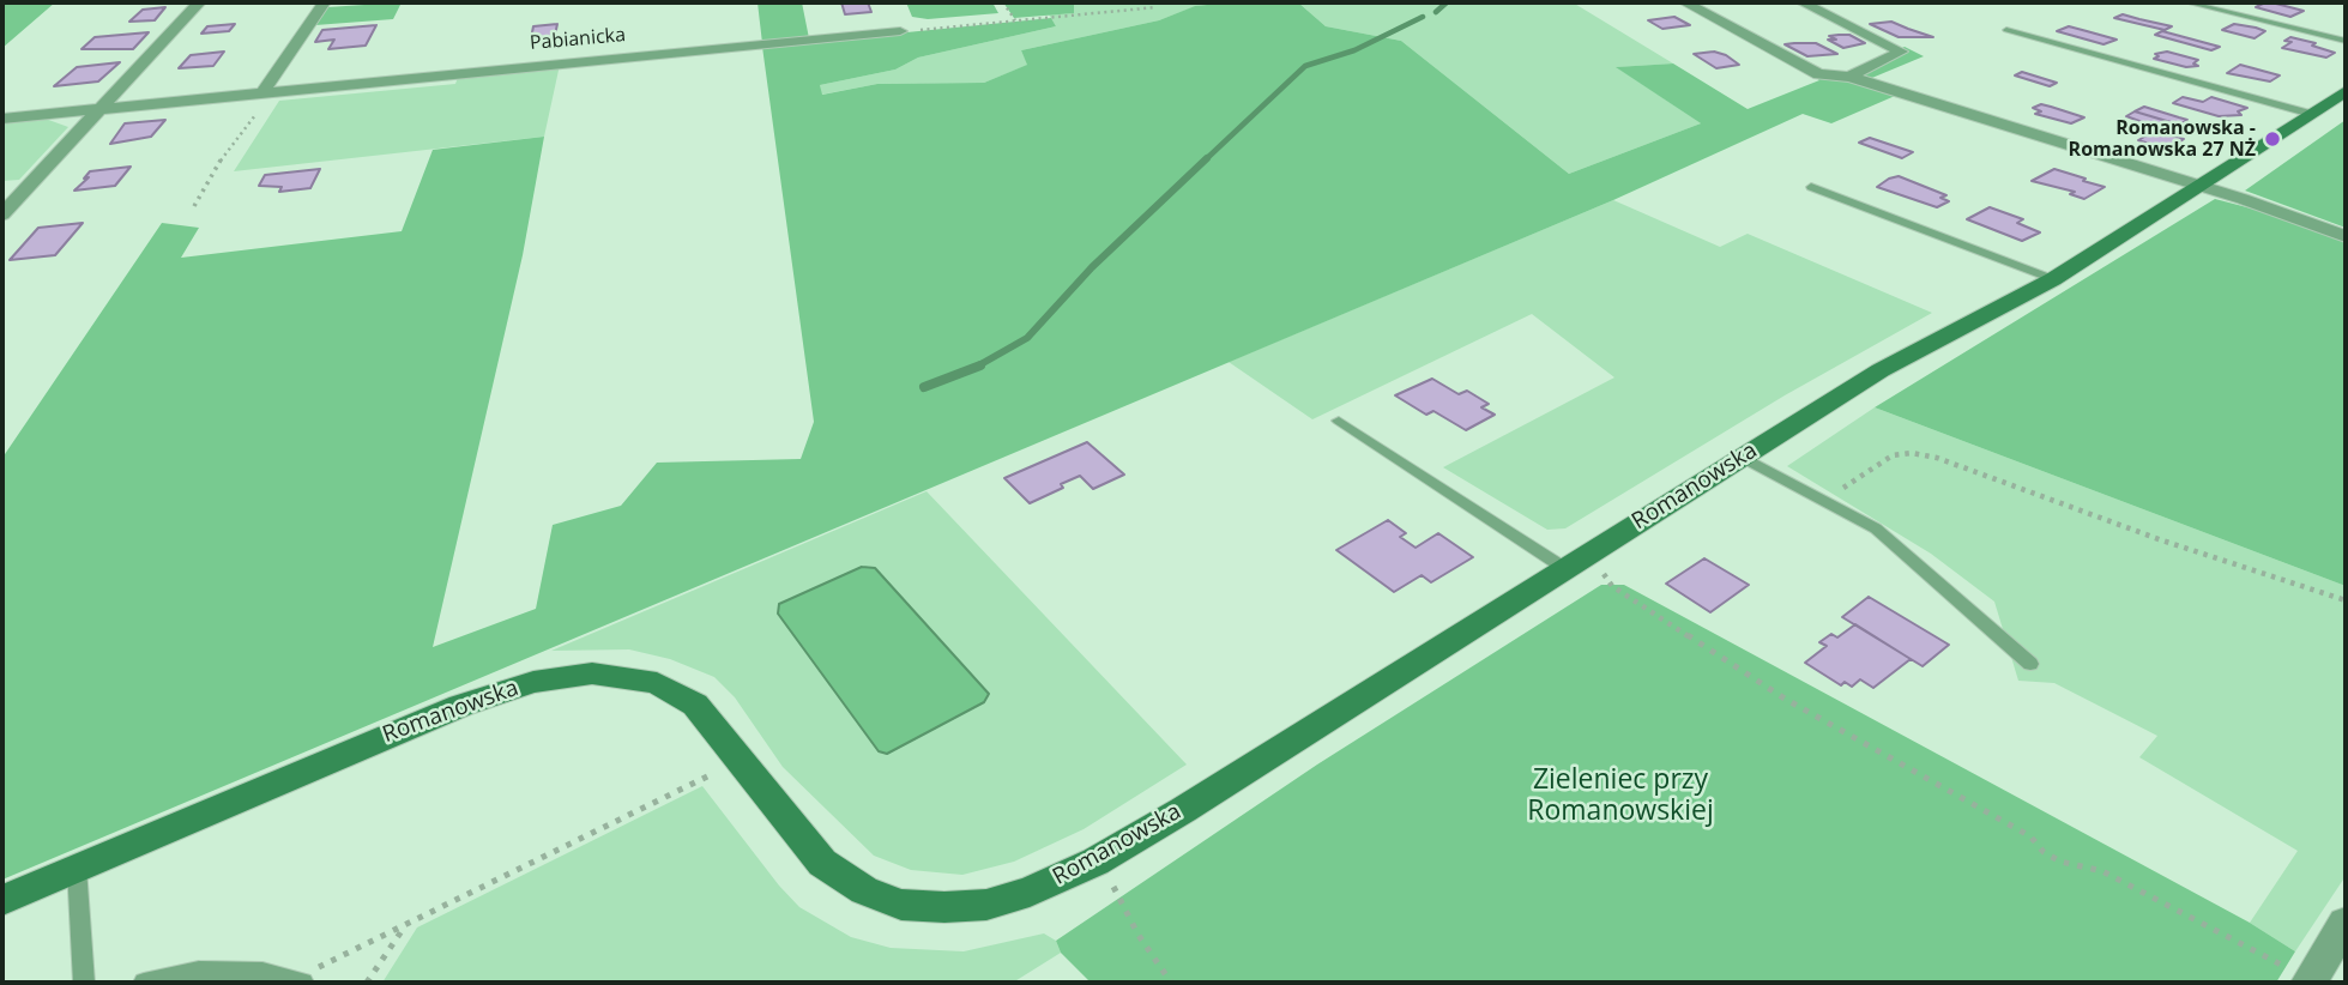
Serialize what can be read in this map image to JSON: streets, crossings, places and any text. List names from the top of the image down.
{
  "streets": {
    "street": ["Pabianicka", "Romanowska"]
  },
  "parks": ["Zieleniec przy Romanowskiej"],
  "places": ["Romanowska - Romanowska 27 NŻ"]
}
